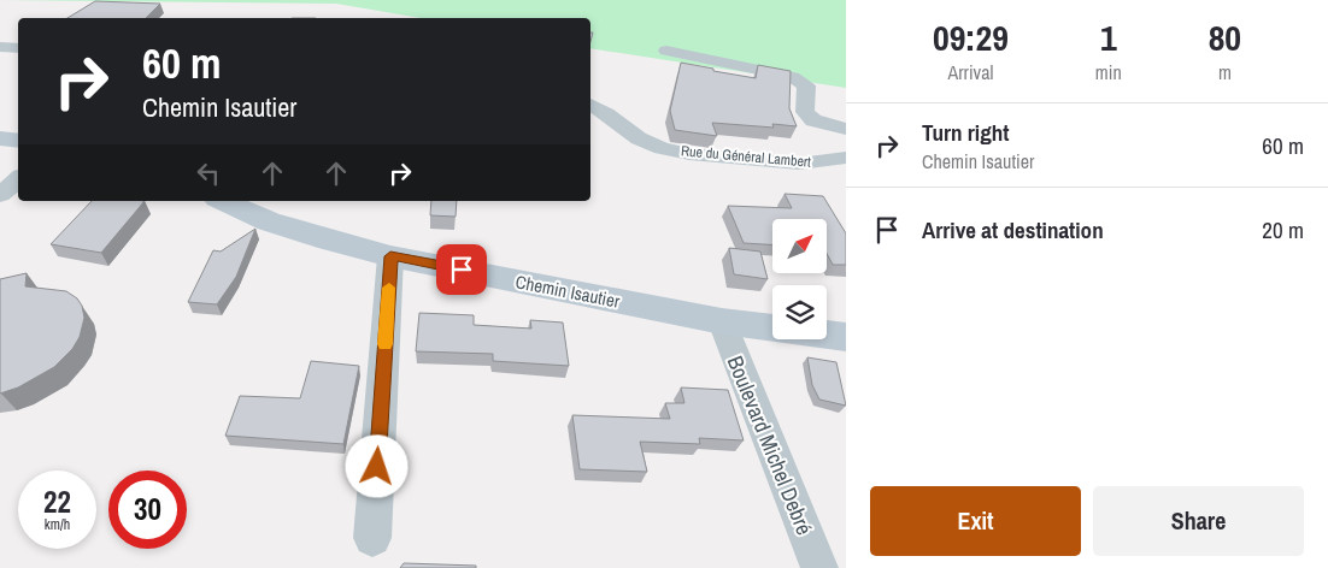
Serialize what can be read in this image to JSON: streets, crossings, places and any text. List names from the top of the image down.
{
  "streets": {
    "main road": ["Chemin Isautier"],
    "street": ["Rue du Général Lambert", "Boulevard Michel Debré"]
  },
  "crossings": [
    ["Chemin Isautier", "Boulevard Michel Debré"]
  ],
  "north": "top right",
  "page": {
    "eta": [
      "09:29",
      "Arrival",
      "1",
      "min",
      "80",
      "m"
    ],
    "turn": ["60 m", "Chemin Isautier"],
    "list": [
      {
        "name": "Turn right",
        "note": "Chemin Isautier",
        "value": "60 m"
      },
      {
        "name": "Arrive at destination",
        "value": "20 m"
      }
    ],
    "speed": "22 km/h",
    "limit": "30",
    "buttons": ["Exit", "Share"]
  }
}
